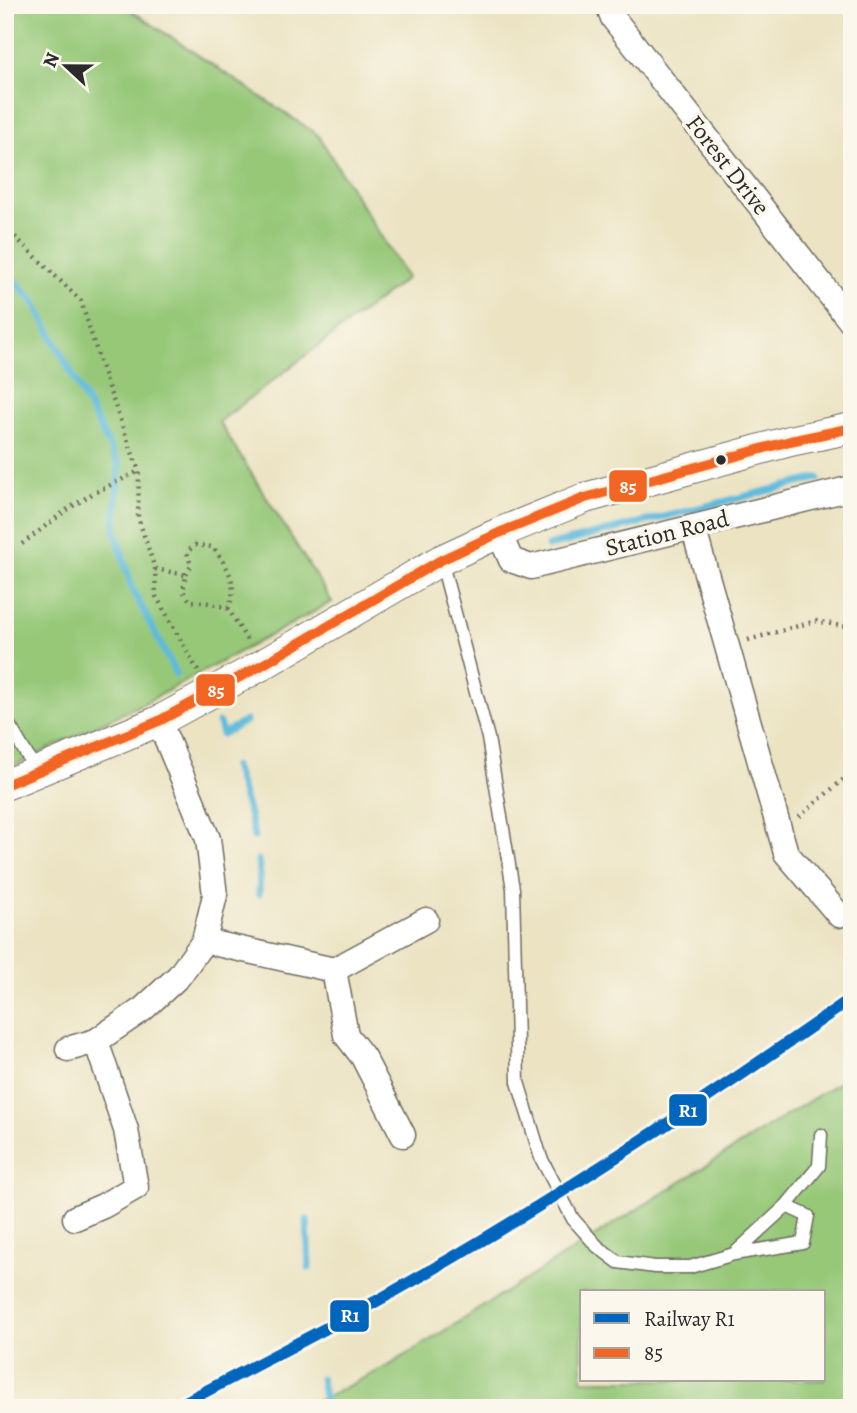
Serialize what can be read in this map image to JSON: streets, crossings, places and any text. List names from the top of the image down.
{
  "streets": {
    "street": ["Forest Drive", "Station Road"]
  },
  "lines": ["transit line 85", "rail line R1"],
  "legend": ["Railway R1", "85"],
  "north": "left"
}
